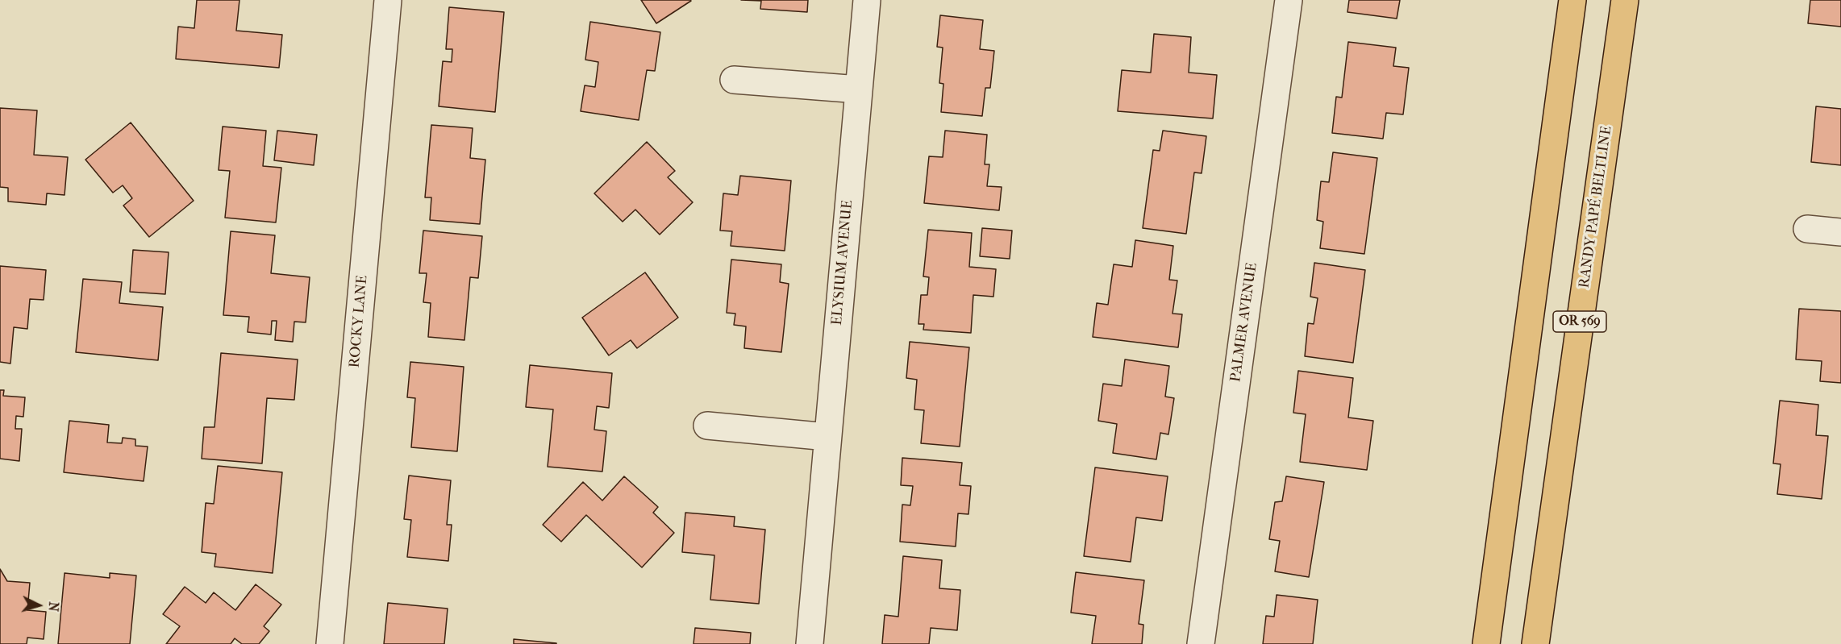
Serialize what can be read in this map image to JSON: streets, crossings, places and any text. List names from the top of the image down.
{
  "streets": {
    "highway": ["RANDY PAPÉ BELTLINE", "OR 569"],
    "street": ["ELYSIUM AVENUE", "ROCKY LANE", "PALMER AVENUE"]
  },
  "north": "right"
}
